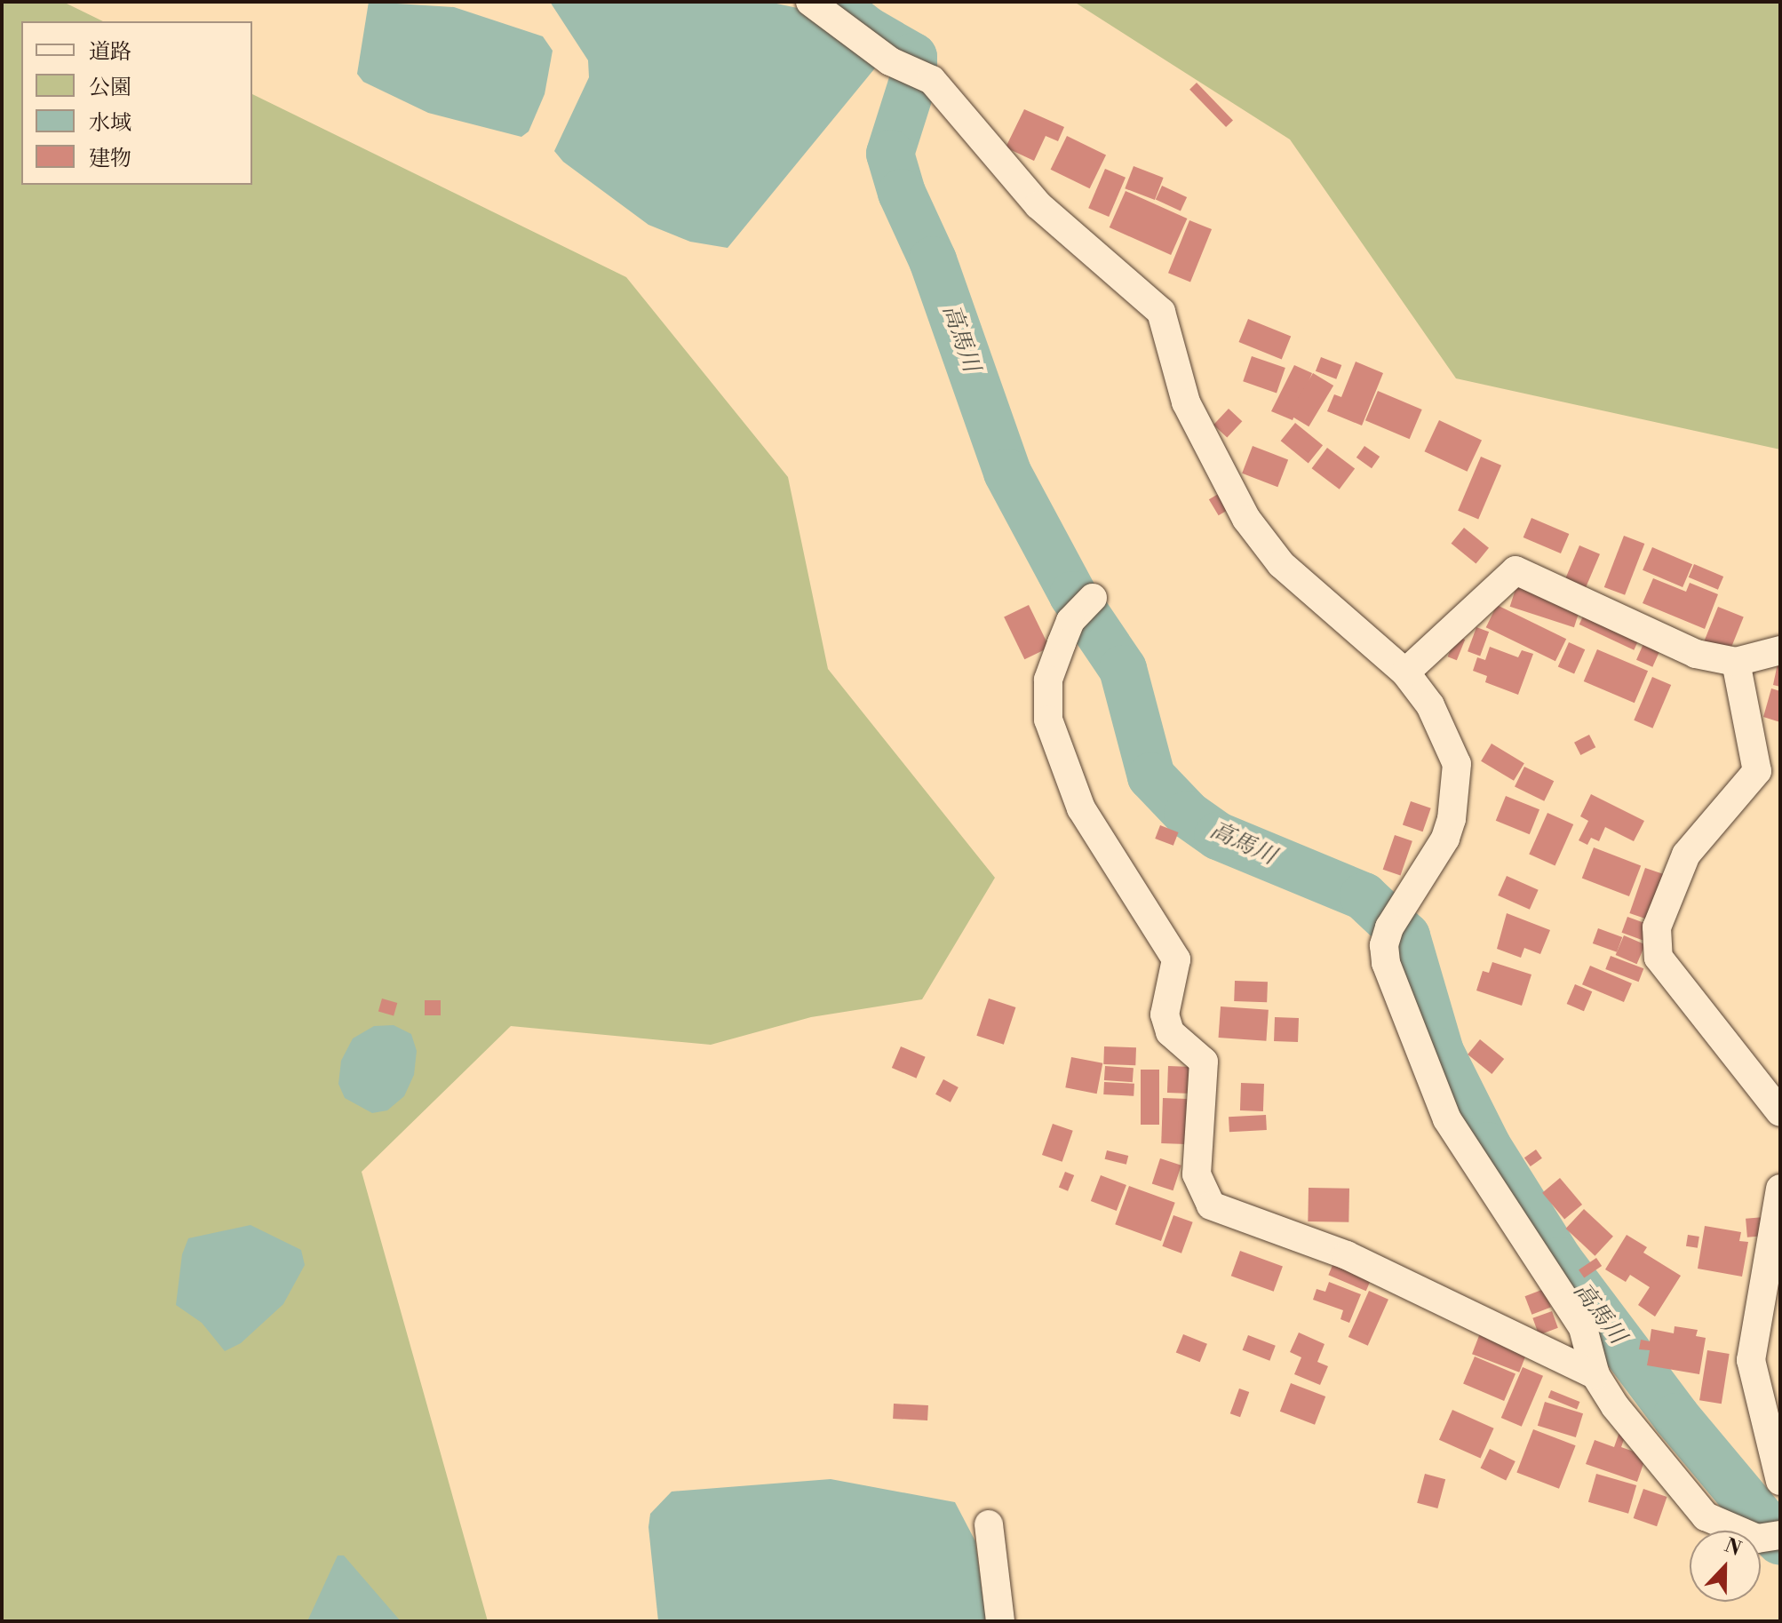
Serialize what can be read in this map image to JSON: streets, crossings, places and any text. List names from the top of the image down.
{
  "water": ["高馬川"],
  "legend": [
    "道路",
    "公園",
    "水域",
    "建物"
  ],
  "north": "top"
}
